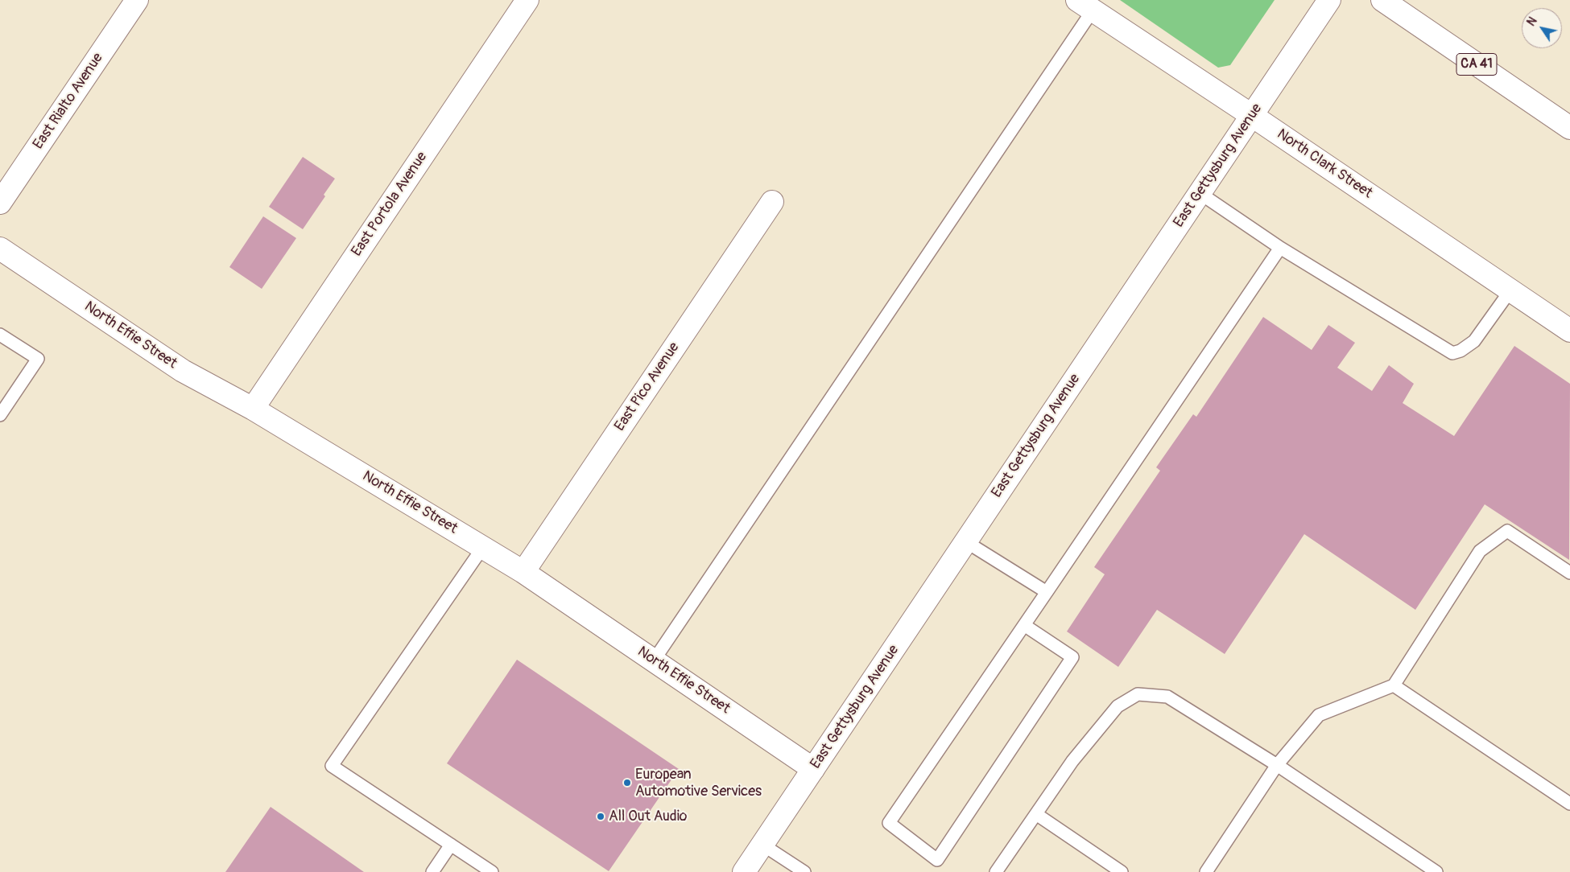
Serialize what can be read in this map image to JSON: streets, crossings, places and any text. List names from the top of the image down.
{
  "streets": {
    "main road": [
      "CA 41",
      "East Rialto Avenue",
      "North Clark Street",
      "East Gettysburg Avenue",
      "East Portola Avenue",
      "North Effie Street",
      "East Pico Avenue"
    ]
  },
  "crossings": [
    ["North Clark Street", "East Gettysburg Avenue"],
    ["East Gettysburg Avenue", "North Effie Street"],
    ["East Portola Avenue", "North Effie Street"],
    ["North Effie Street", "East Pico Avenue"]
  ],
  "places": ["European Automotive Services", "All Out Audio"],
  "north": "top left"
}
